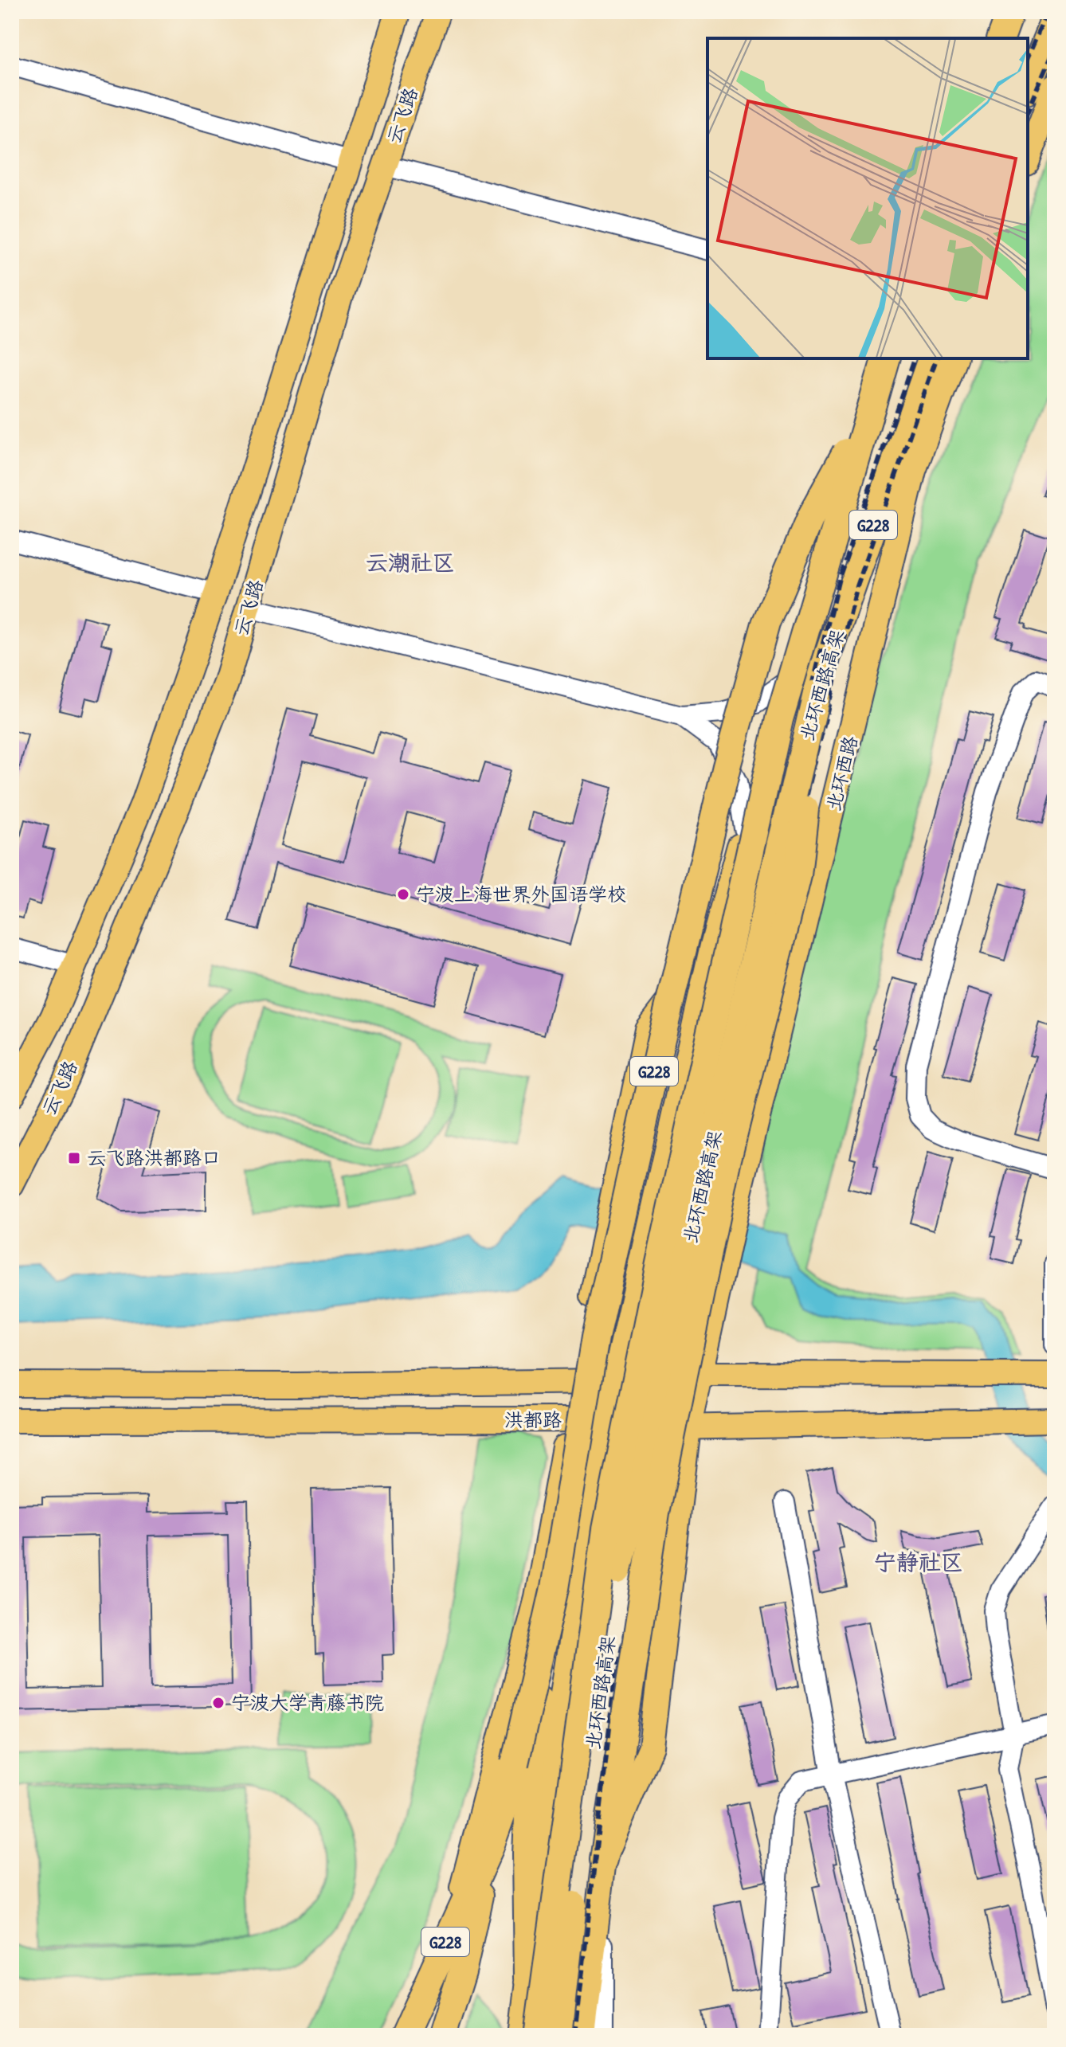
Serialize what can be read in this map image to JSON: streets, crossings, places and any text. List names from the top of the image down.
{
  "streets": {
    "highway": ["G228", "北环西路高架"],
    "main road": ["云飞路", "北环西路", "洪都路"]
  },
  "crossings": [
    ["G228", "北环西路高架"],
    ["G228", "北环西路"],
    ["北环西路", "洪都路"]
  ],
  "districts": ["云潮社区", "宁静社区"],
  "places": {
    "other": ["宁波上海世界外国语学校", "宁波大学青藤书院"],
    "transit": ["云飞路洪都路口"]
  }
}
